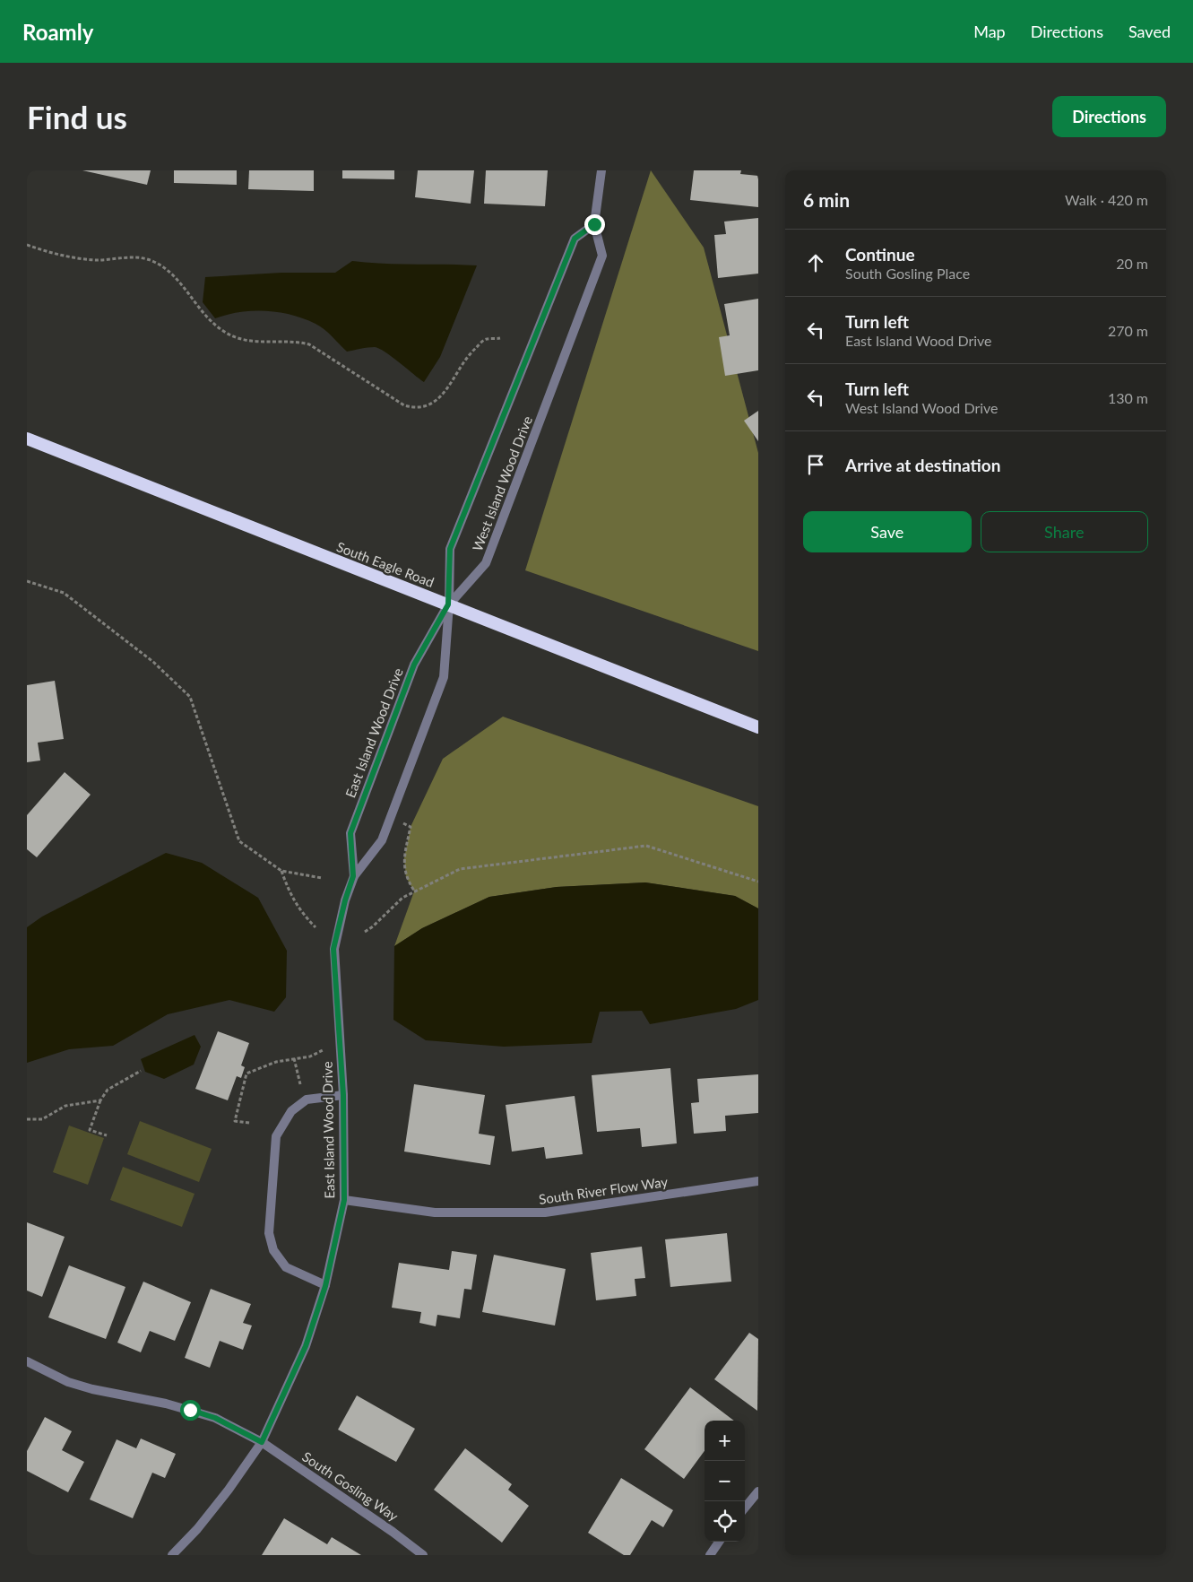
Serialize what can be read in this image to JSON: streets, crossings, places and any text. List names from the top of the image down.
{
  "streets": {
    "highway": ["South Eagle Road"],
    "street": [
      "West Island Wood Drive",
      "East Island Wood Drive",
      "South River Flow Way",
      "South Gosling Way"
    ]
  },
  "crossings": [
    ["West Island Wood Drive", "South Eagle Road"],
    ["West Island Wood Drive", "East Island Wood Drive"],
    ["South Eagle Road", "East Island Wood Drive"],
    ["East Island Wood Drive", "South River Flow Way"],
    ["East Island Wood Drive", "South Gosling Way"]
  ],
  "page": {
    "header": "Roamly",
    "nav": ["Map", "Directions", "Saved"],
    "buttons": [
      "Directions",
      ["Save", "Share"]
    ],
    "title": "Find us",
    "heading": ["6 min", "Walk · 420 m"],
    "list": [
      ["Continue", "South Gosling Place", "20 m"],
      ["Turn left", "East Island Wood Drive", "270 m"],
      ["Turn left", "West Island Wood Drive", "130 m"],
      "Arrive at destination"
    ],
    "map_buttons": ["+", "−"]
  }
}
